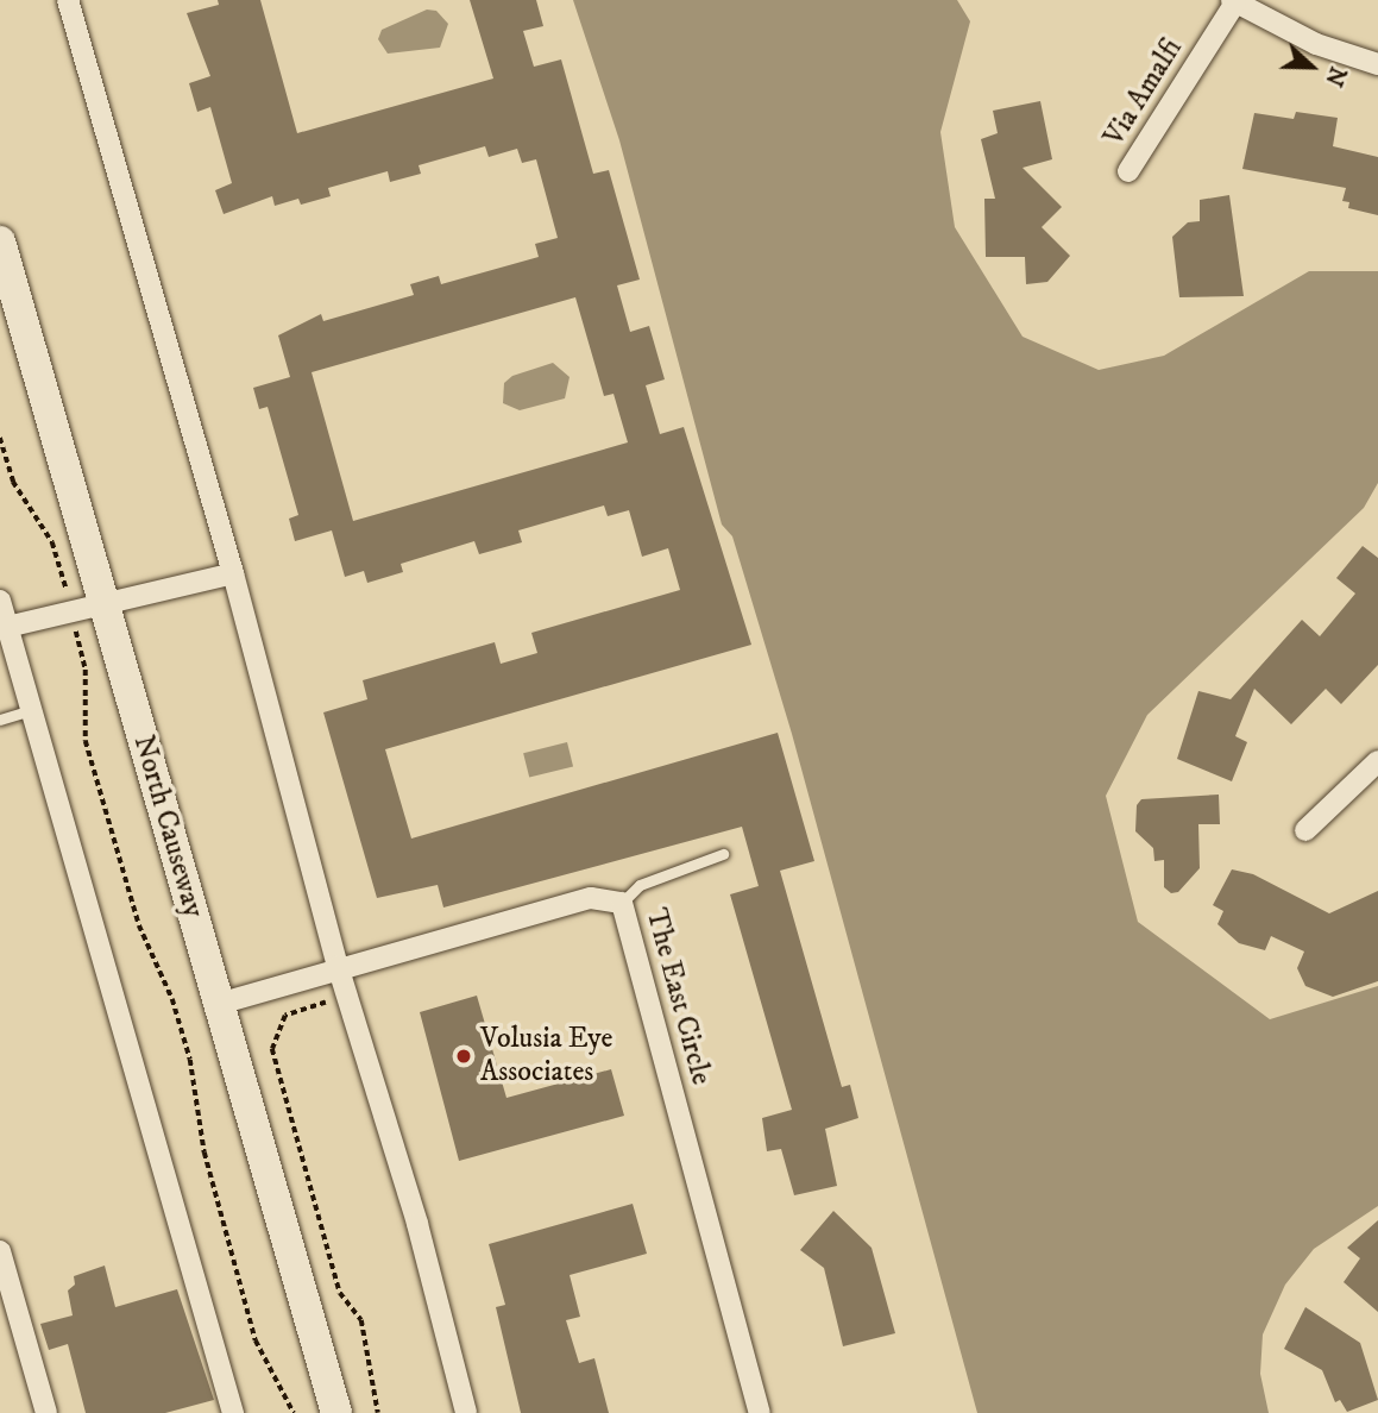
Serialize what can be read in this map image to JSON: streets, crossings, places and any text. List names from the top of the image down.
{
  "streets": {
    "main road": ["North Causeway"],
    "street": ["Via Amalfi", "The East Circle"]
  },
  "crossings": [
    ["North Causeway", "The East Circle"]
  ],
  "places": ["Volusia Eye Associates"],
  "north": "right"
}
